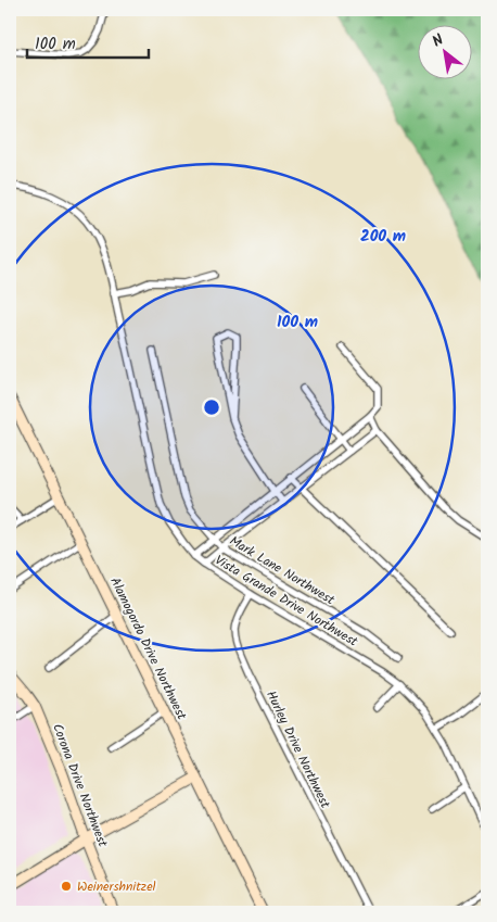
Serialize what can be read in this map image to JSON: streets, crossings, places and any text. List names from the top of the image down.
{
  "streets": {
    "street": [
      "Mark Lane Northwest",
      "Vista Grande Drive Northwest",
      "Alamogordo Drive Northwest",
      "Hurley Drive Northwest",
      "Corona Drive Northwest"
    ]
  },
  "crossings": [
    ["Vista Grande Drive Northwest", "Hurley Drive Northwest"]
  ],
  "places": ["Weinershnitzel"],
  "scale_bar": "100 m",
  "north": "top left",
  "rings": ["200 m", "100 m"]
}
